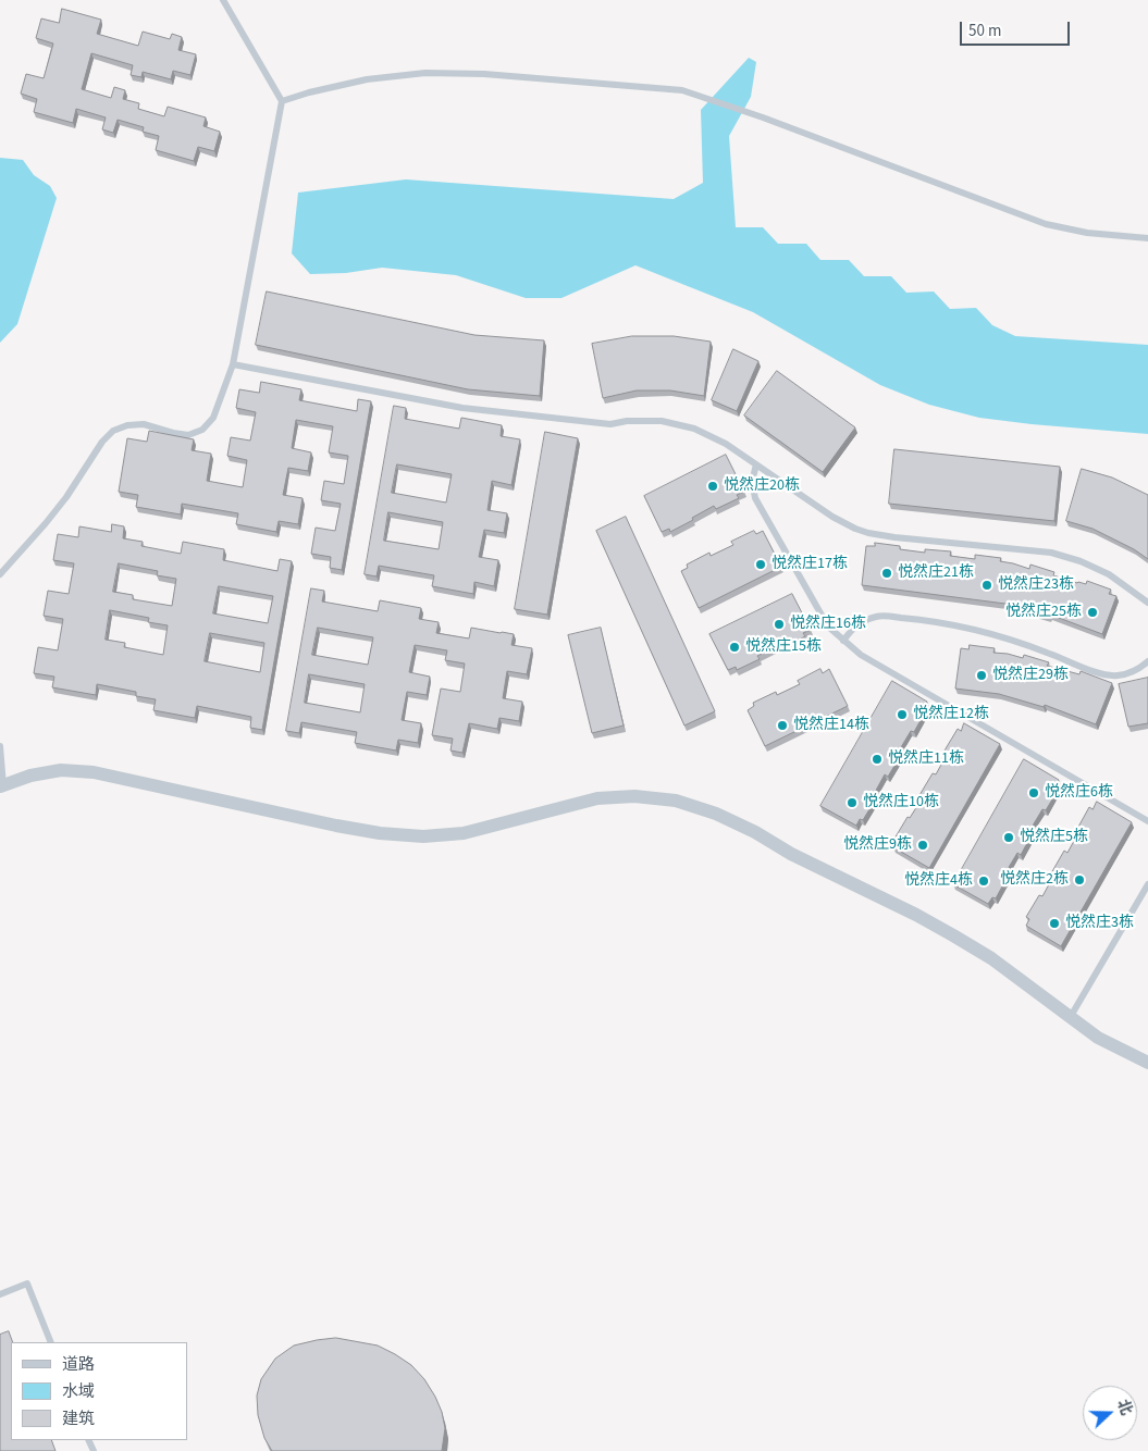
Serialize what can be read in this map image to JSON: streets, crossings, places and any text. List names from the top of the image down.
{
  "places": [
    "悦然庄20栋",
    "悦然庄17栋",
    "悦然庄21栋",
    "悦然庄23栋",
    "悦然庄25栋",
    "悦然庄16栋",
    "悦然庄15栋",
    "悦然庄29栋",
    "悦然庄12栋",
    "悦然庄14栋",
    "悦然庄11栋",
    "悦然庄6栋",
    "悦然庄10栋",
    "悦然庄5栋",
    "悦然庄9栋",
    "悦然庄2栋",
    "悦然庄4栋",
    "悦然庄3栋"
  ],
  "legend": ["道路", "水域", "建筑"],
  "scale_bar": "50 m",
  "north": "right"
}
